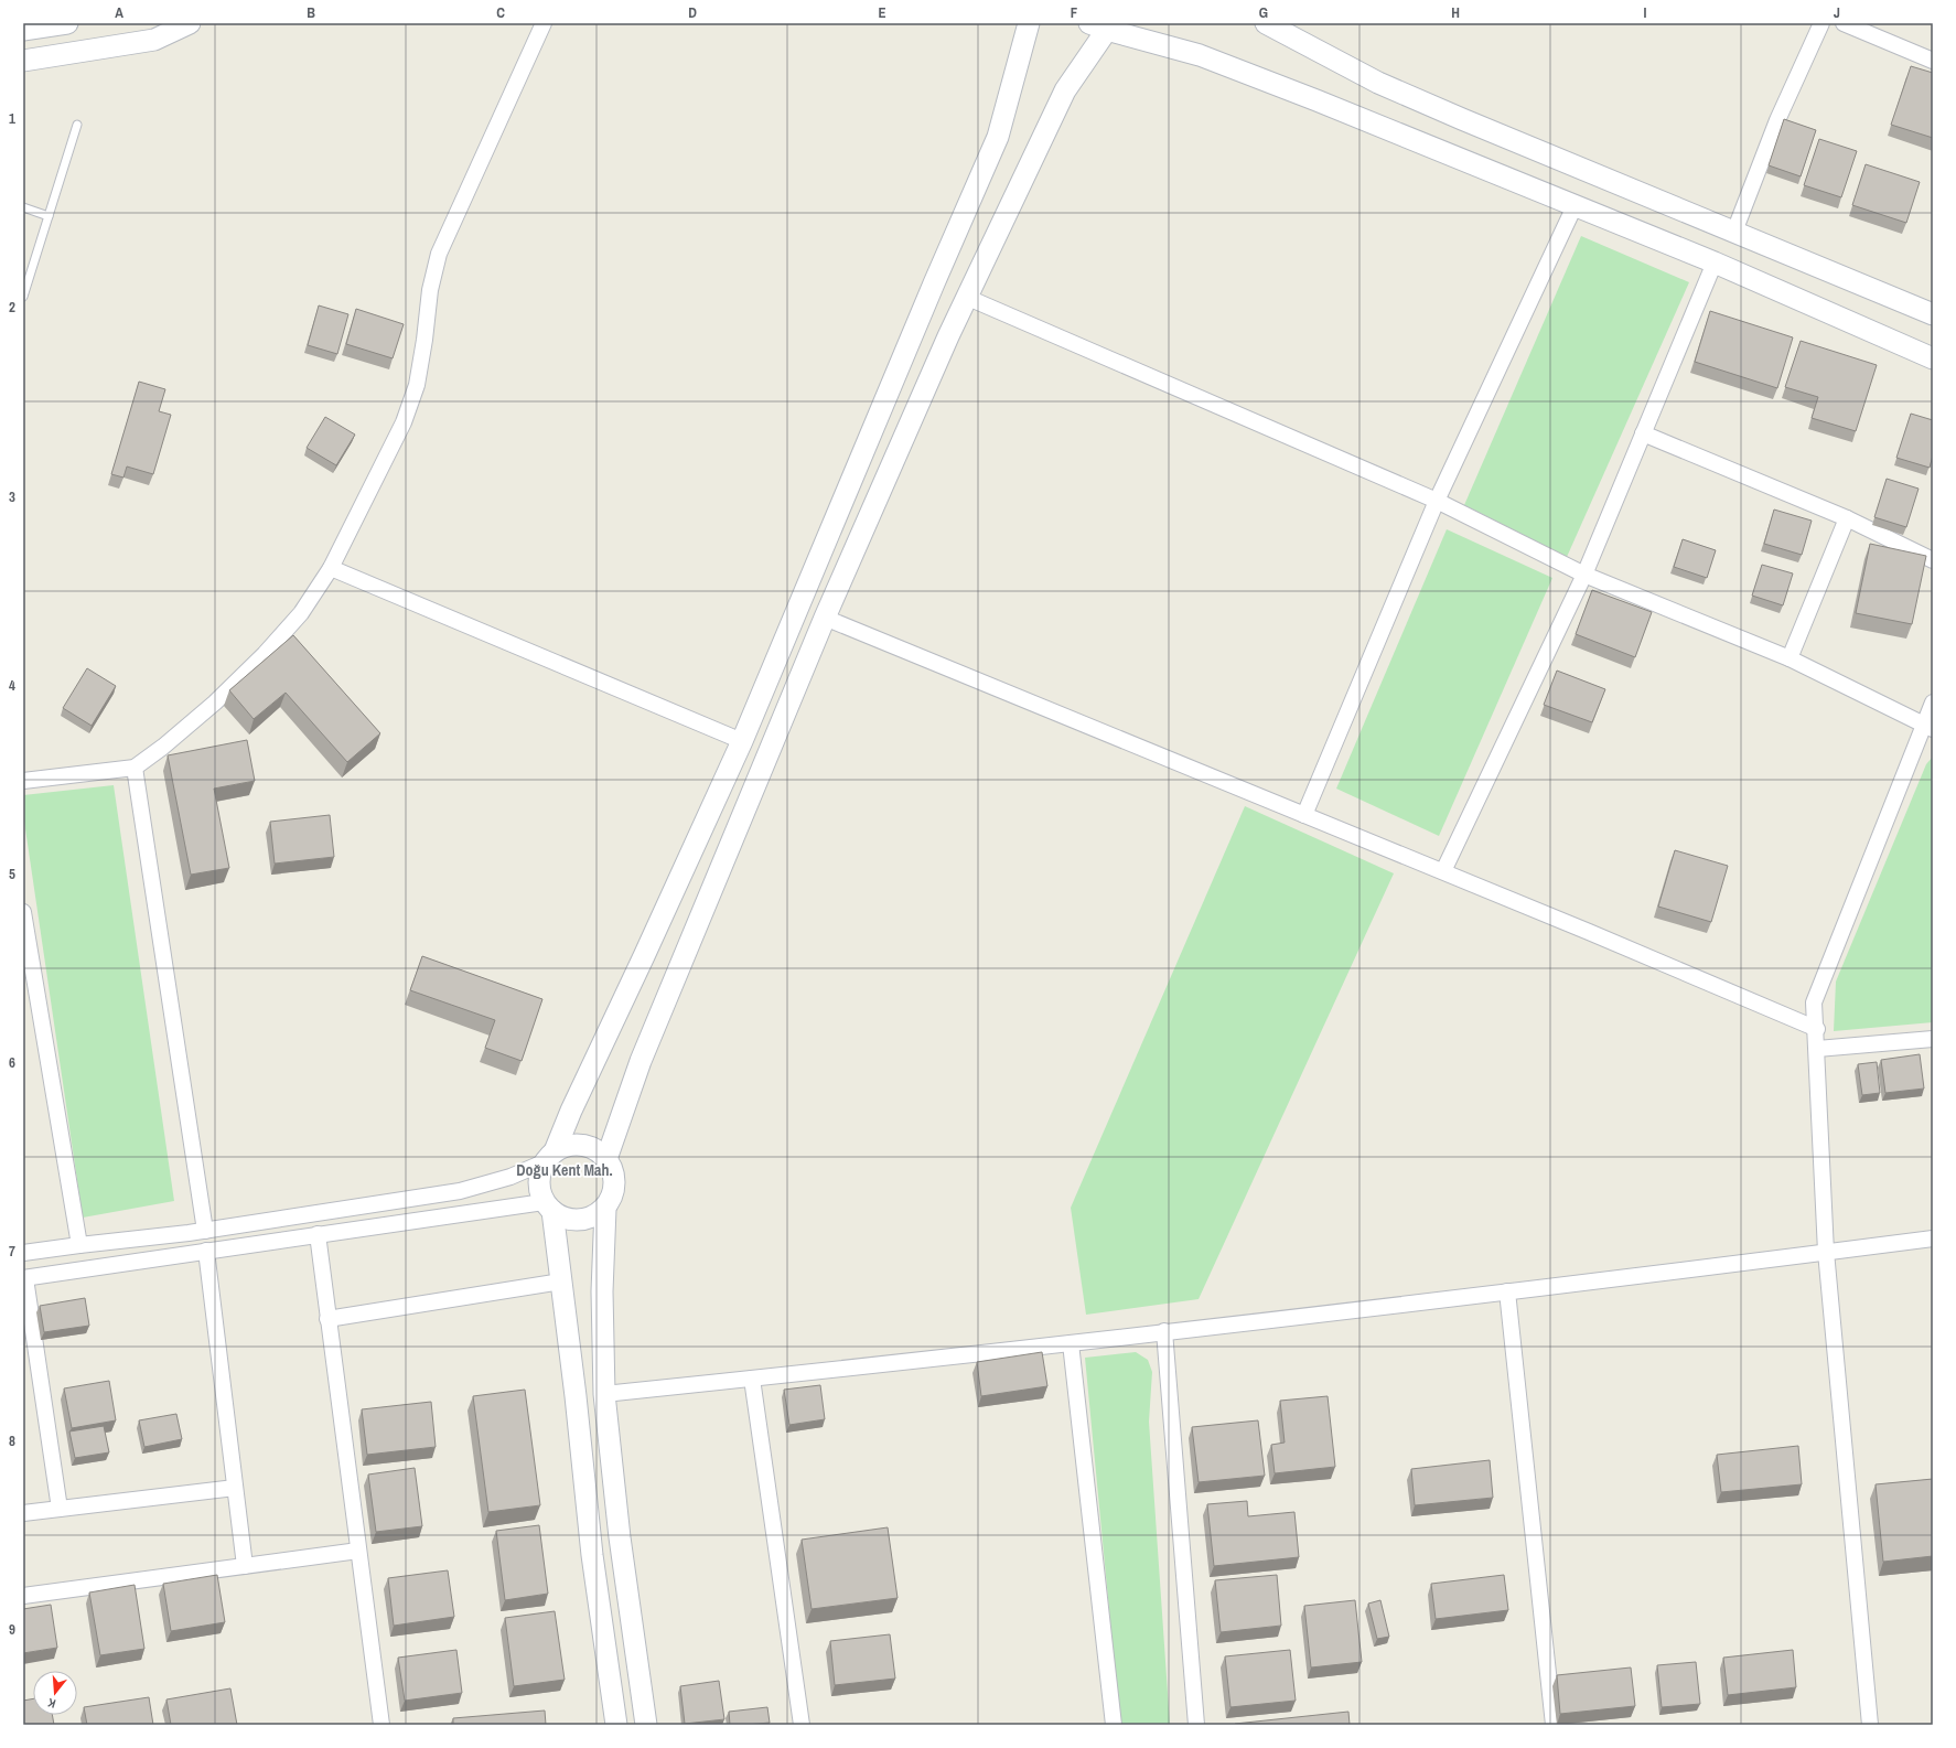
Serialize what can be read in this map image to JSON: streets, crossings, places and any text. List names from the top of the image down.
{
  "districts": ["Doğu Kent Mah."],
  "north": "bottom",
  "grid": {
    "columns": [
      "A",
      "B",
      "C",
      "D",
      "E",
      "F",
      "G",
      "H",
      "I",
      "J"
    ],
    "rows": [
      "1",
      "2",
      "3",
      "4",
      "5",
      "6",
      "7",
      "8",
      "9"
    ]
  }
}
